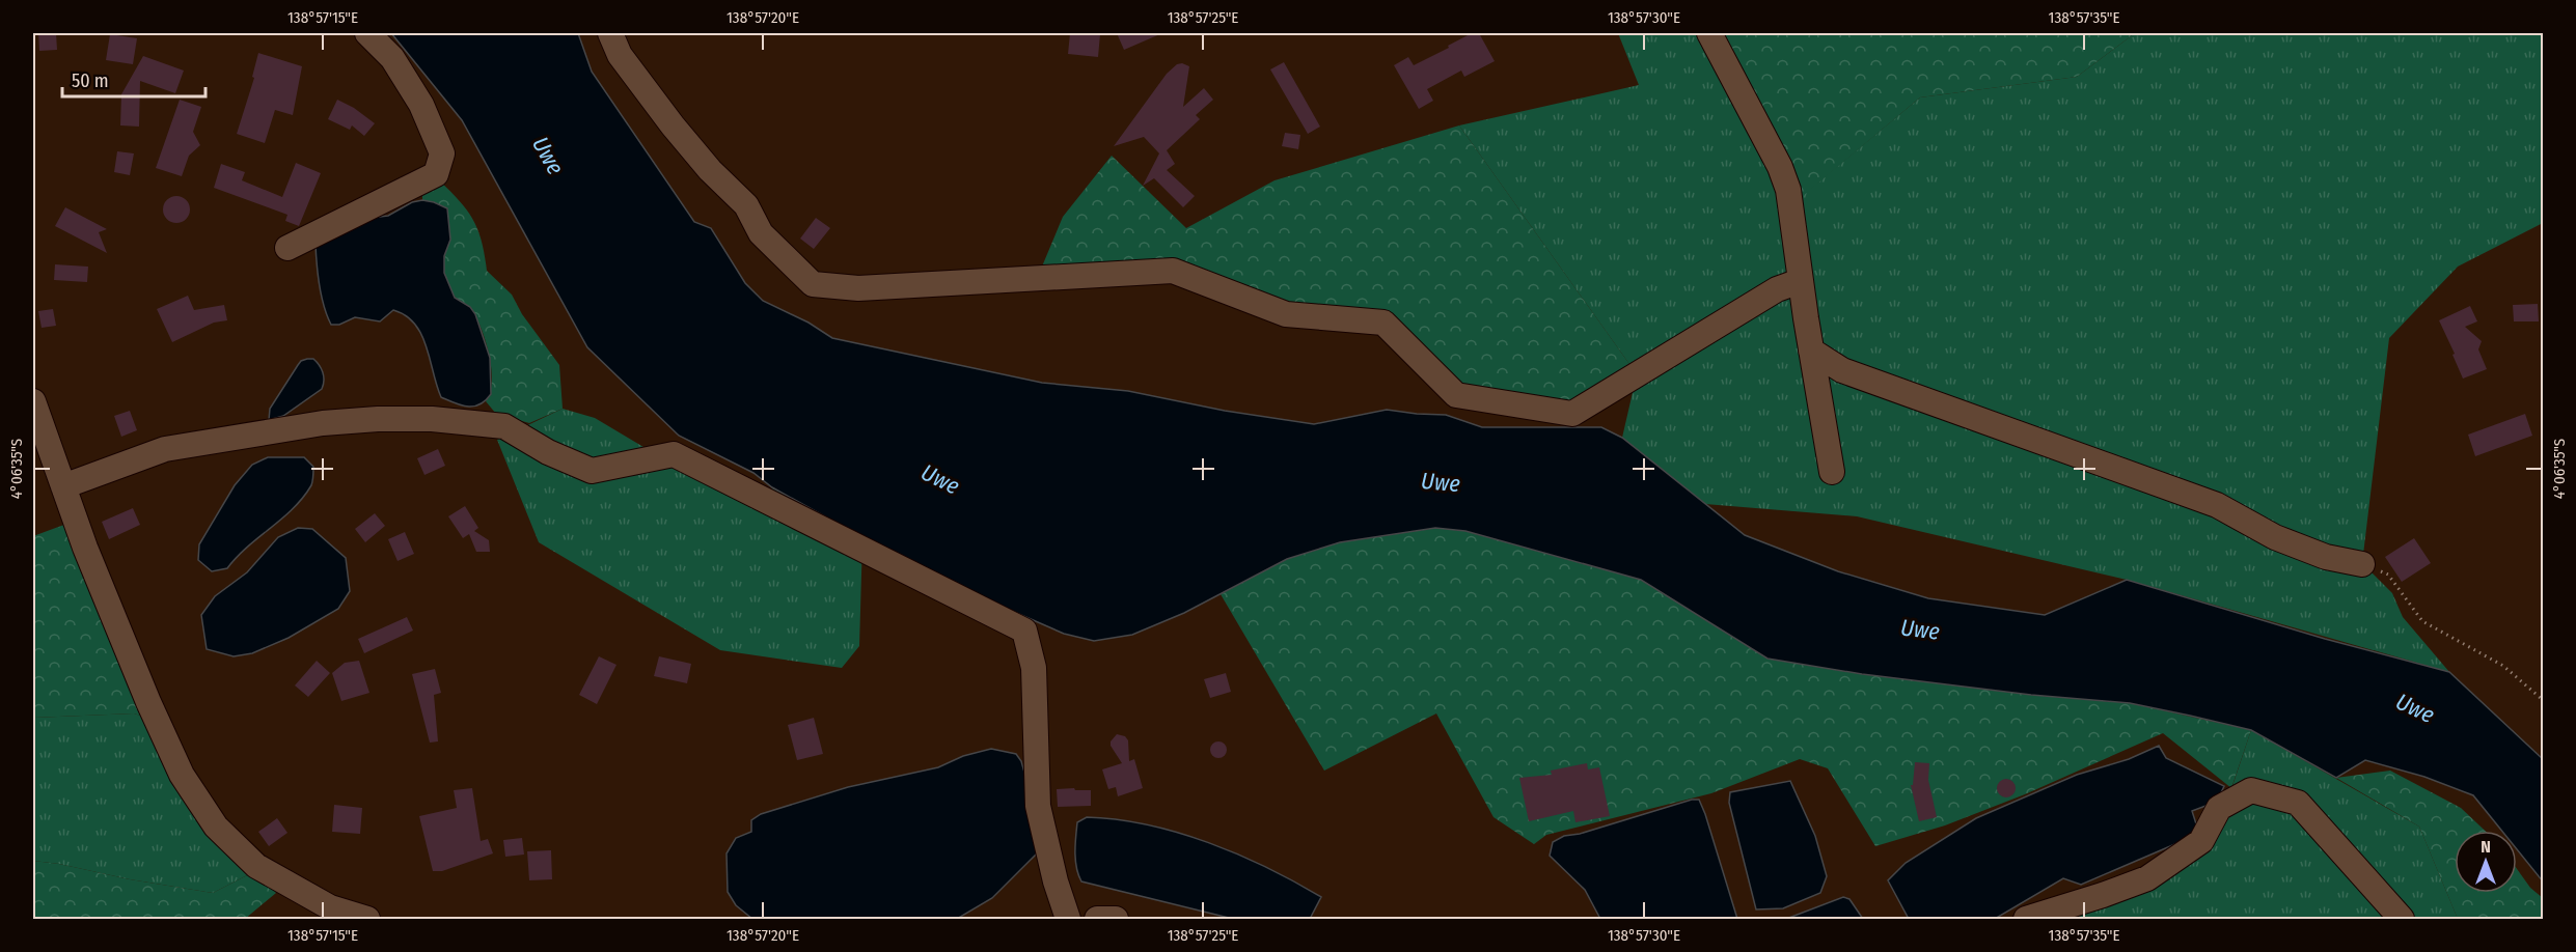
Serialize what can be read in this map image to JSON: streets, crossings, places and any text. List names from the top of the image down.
{
  "water": ["Uwe"],
  "scale_bar": "50 m",
  "north": "top",
  "coordinates": [
    "138°57'15\"E",
    "138°57'20\"E",
    "138°57'25\"E",
    "138°57'30\"E",
    "138°57'35\"E",
    "4°06'35\"S"
  ]
}
